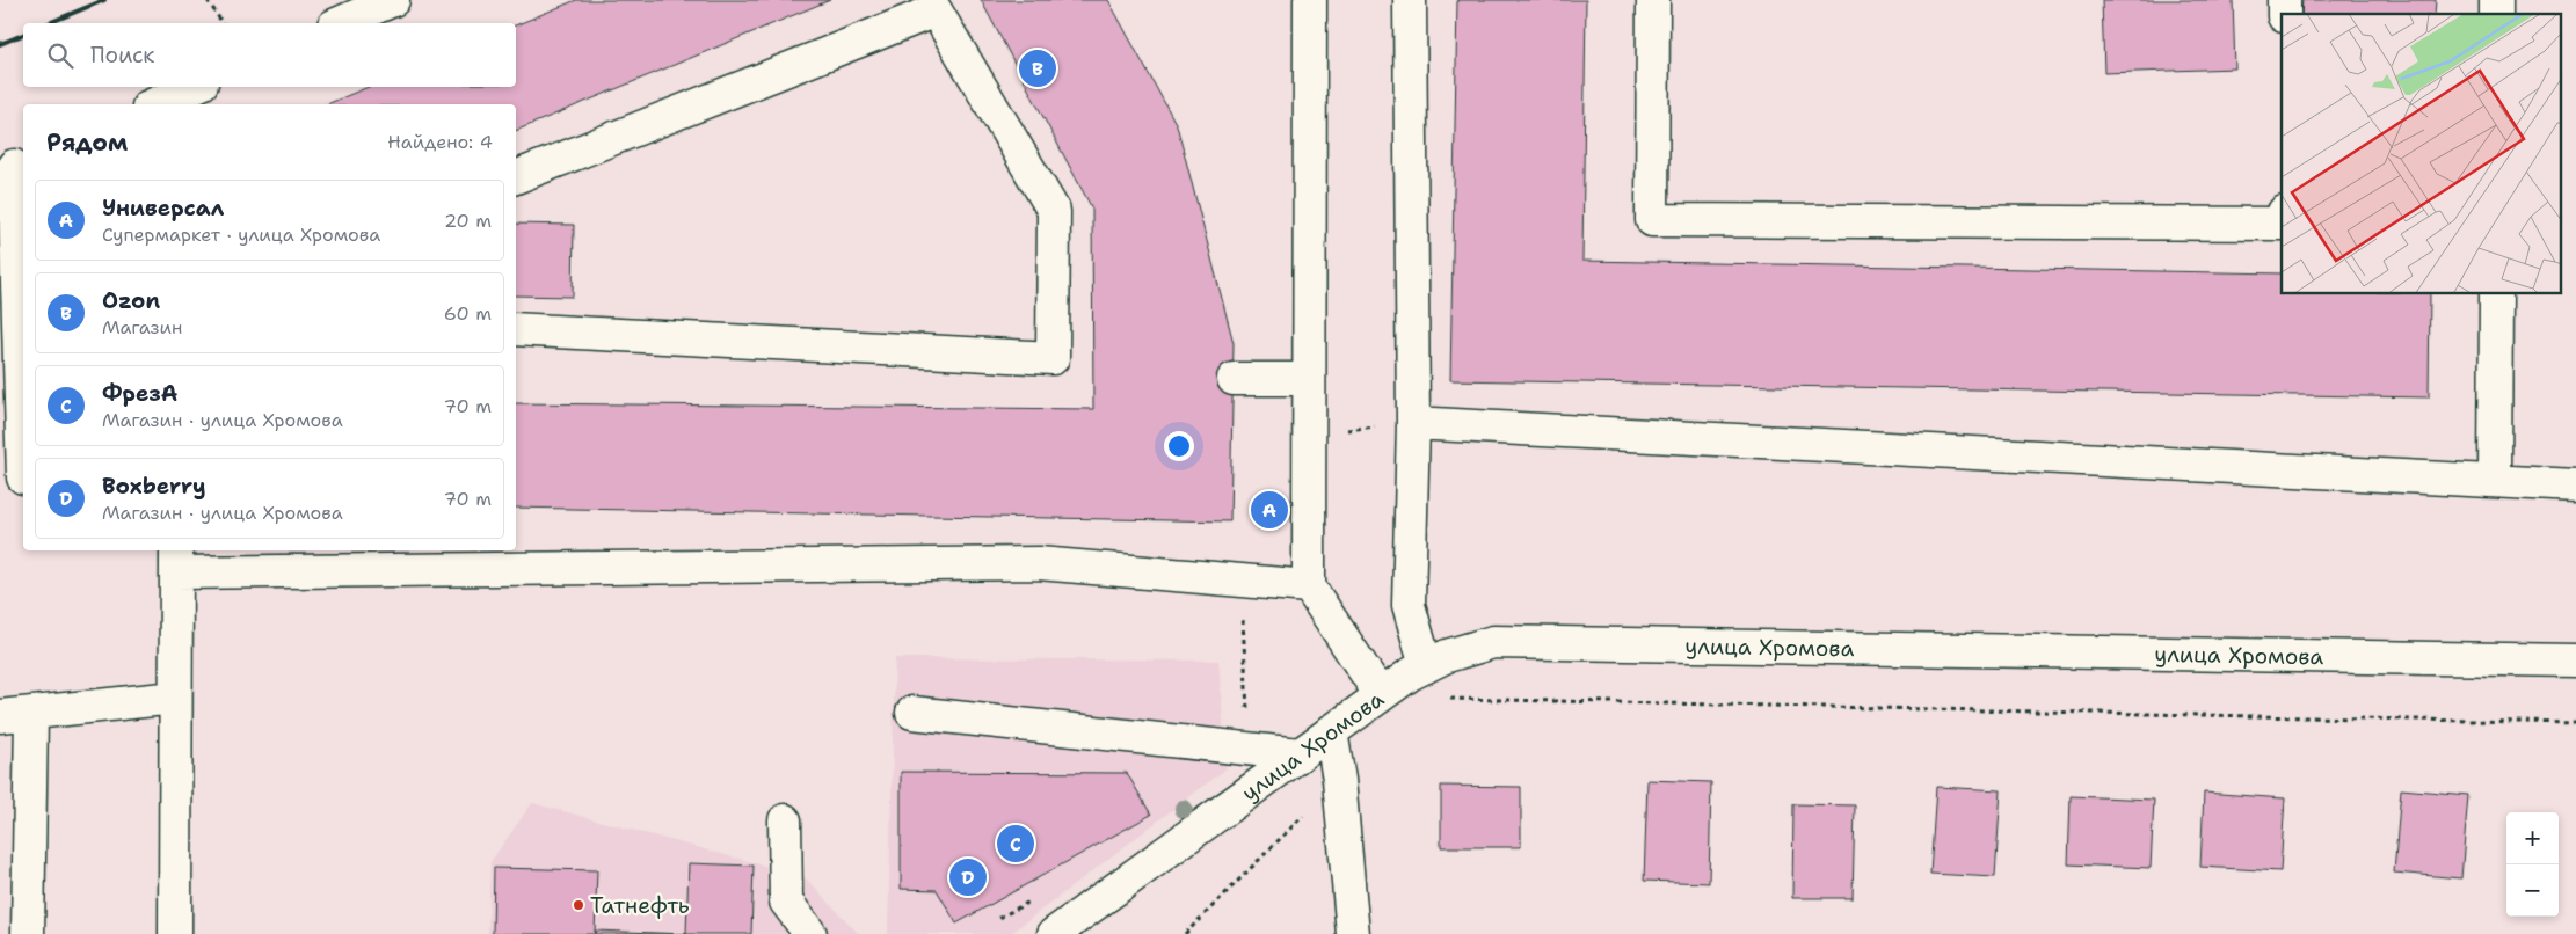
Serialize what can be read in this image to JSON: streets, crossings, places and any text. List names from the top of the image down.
{
  "streets": {
    "main road": ["улица Хромова"]
  },
  "places": ["Татнефть"],
  "page": {
    "search": "Поиск",
    "pins": [
      "B",
      "A",
      "C",
      "D"
    ],
    "heading": ["Рядом", "Найдено: 4"],
    "list": [
      {
        "mark": "A",
        "name": "Универсал",
        "note": "Супермаркет · улица Хромова",
        "value": "20 m"
      },
      {
        "mark": "B",
        "name": "Ozon",
        "note": "Магазин",
        "value": "60 m"
      },
      {
        "mark": "C",
        "name": "ФрезА",
        "note": "Магазин · улица Хромова",
        "value": "70 m"
      },
      {
        "mark": "D",
        "name": "Boxberry",
        "note": "Магазин · улица Хромова",
        "value": "70 m"
      }
    ],
    "map_buttons": ["+", "−"]
  }
}
